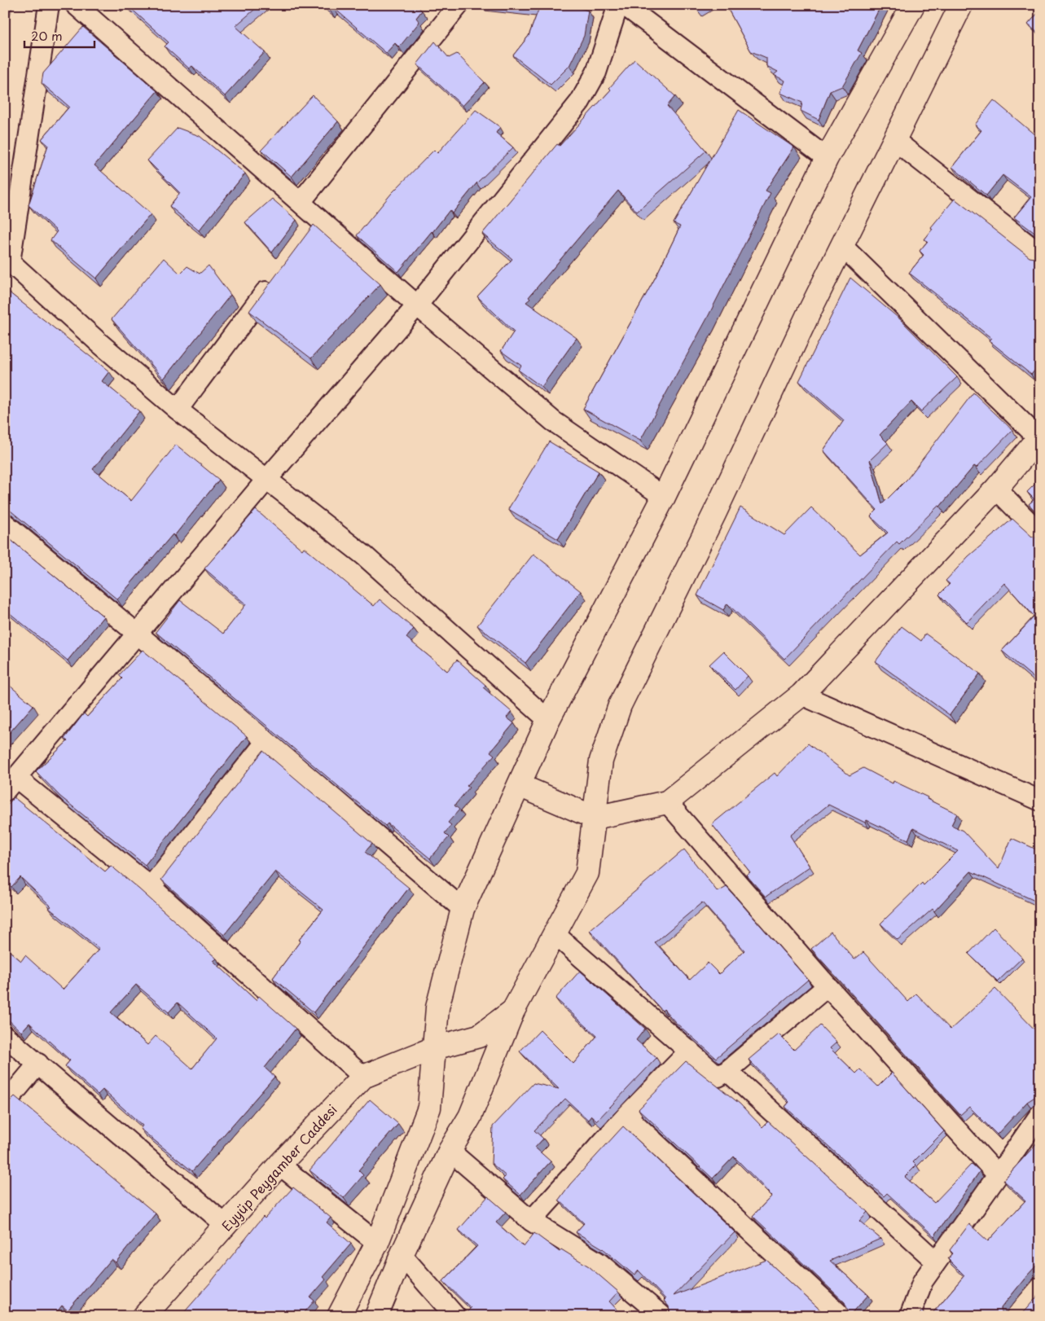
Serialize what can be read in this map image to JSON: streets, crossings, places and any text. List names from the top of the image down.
{
  "streets": {
    "main road": ["Eyyüp Peygamber Caddesi"]
  },
  "scale_bar": "20 m"
}
